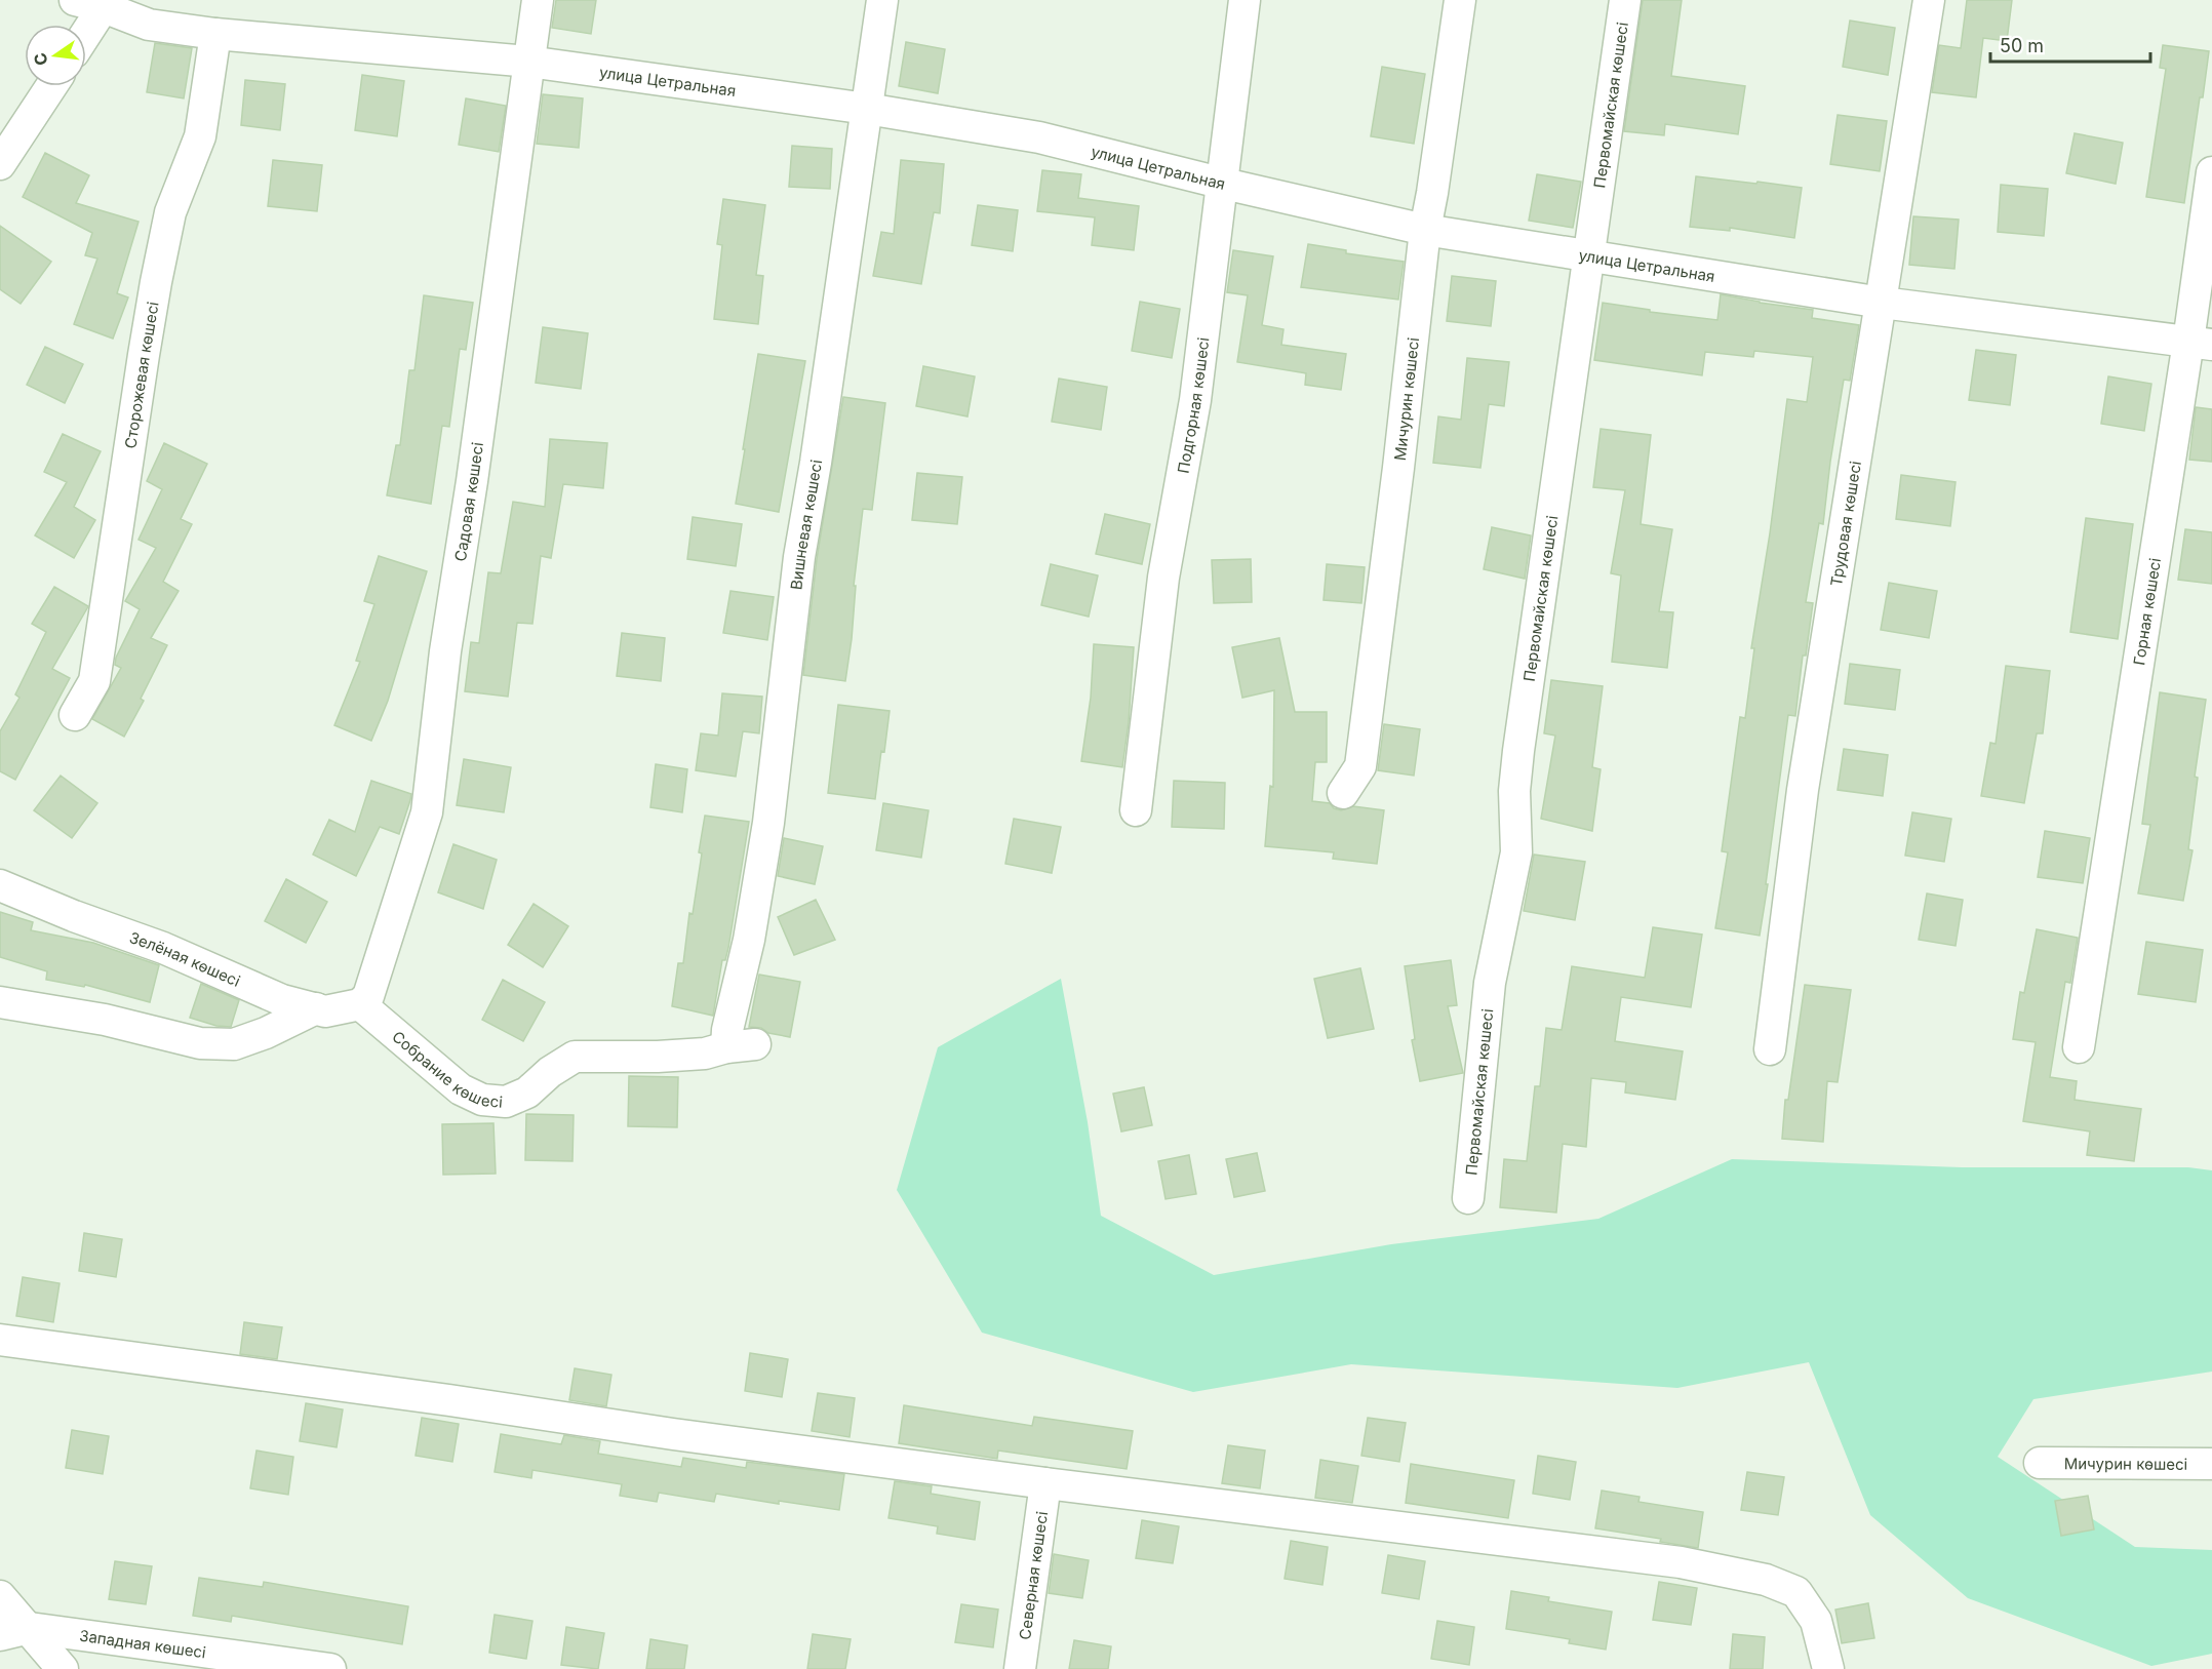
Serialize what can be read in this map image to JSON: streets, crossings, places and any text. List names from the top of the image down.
{
  "streets": {
    "street": [
      "улица Цетральная",
      "Первомайская көшесі",
      "Сторожевая көшесі",
      "Мичурин көшесі",
      "Подгорная көшесі",
      "Садовая көшесі",
      "Вишневая көшесі",
      "Трудовая көшесі",
      "Горная көшесі",
      "Зелёная көшесі",
      "Собрание көшесі",
      "Северная көшесі",
      "Западная көшесі"
    ]
  },
  "crossings": [
    ["улица Цетральная", "Первомайская көшесі"],
    ["улица Цетральная", "Сторожевая көшесі"],
    ["улица Цетральная", "Мичурин көшесі"],
    ["улица Цетральная", "Подгорная көшесі"],
    ["улица Цетральная", "Садовая көшесі"],
    ["улица Цетральная", "Вишневая көшесі"],
    ["улица Цетральная", "Трудовая көшесі"],
    ["улица Цетральная", "Горная көшесі"],
    ["Садовая көшесі", "Зелёная көшесі"],
    ["Садовая көшесі", "Собрание көшесі"],
    ["Вишневая көшесі", "Собрание көшесі"],
    ["Зелёная көшесі", "Собрание көшесі"]
  ],
  "scale_bar": "50 m",
  "north": "left"
}
